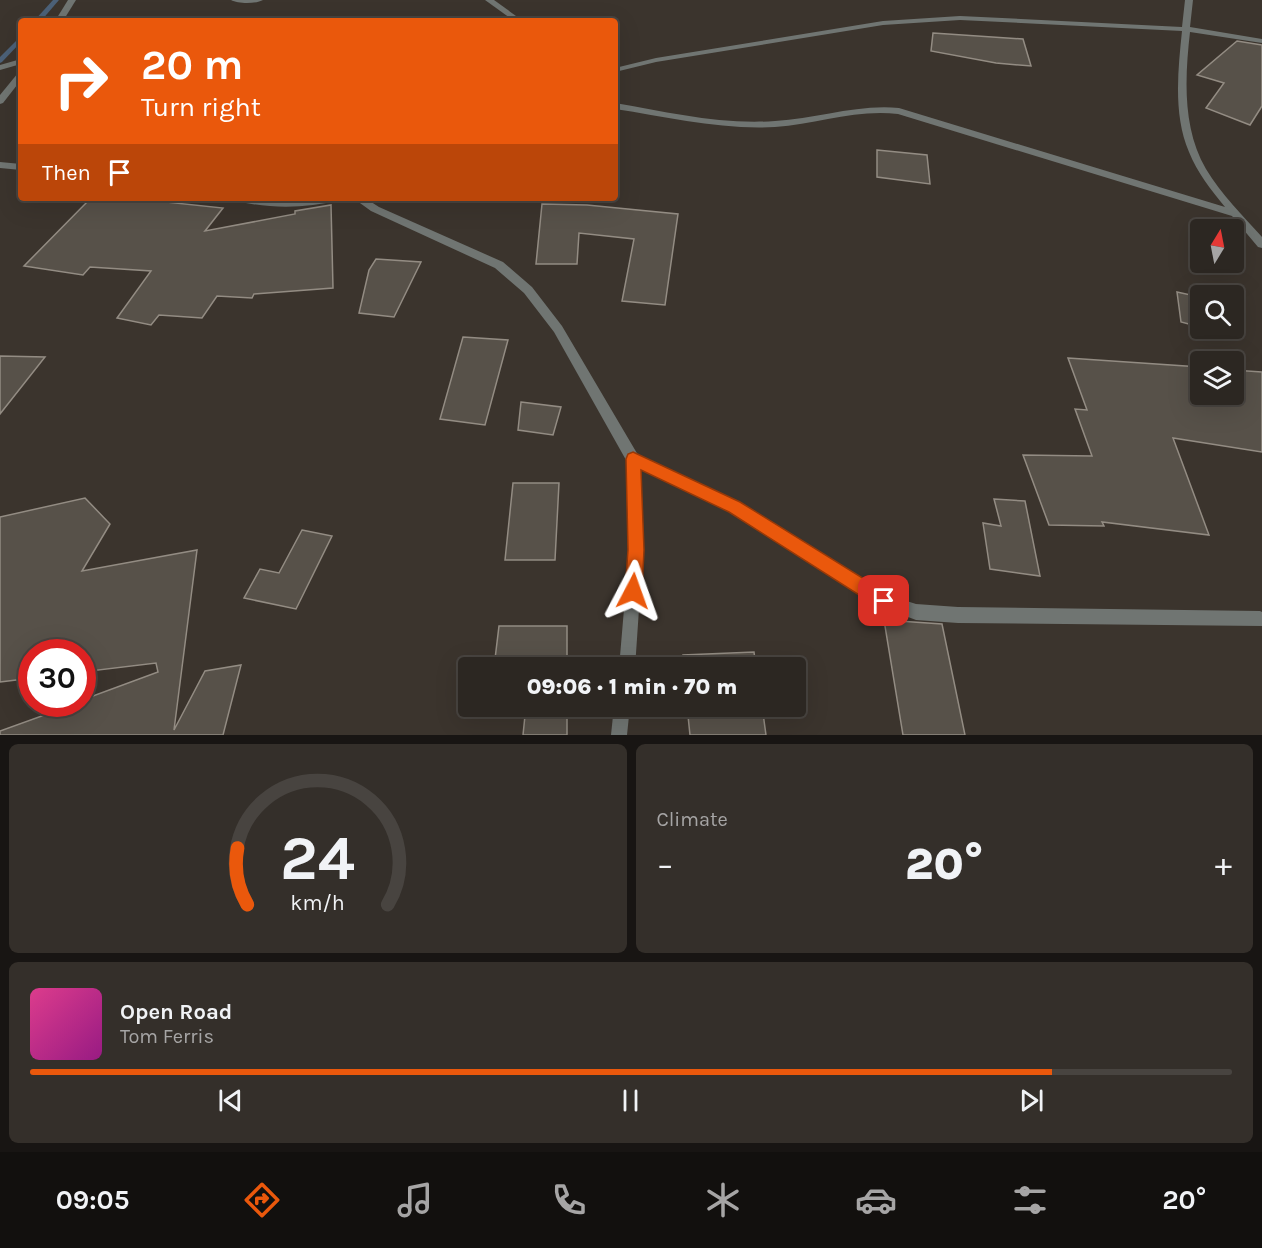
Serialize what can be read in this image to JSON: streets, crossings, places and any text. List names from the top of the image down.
{
  "north": "top",
  "page": {
    "turn": ["20 m", "Turn right"],
    "then": "Then",
    "limit": "30",
    "trip": "09:06 · 1 min · 70 m",
    "tile": "Climate",
    "heat": ["−", "20°", "+"],
    "song": ["Open Road", "Tom Ferris"],
    "tabs": ["09:05", "20°"],
    "gauge": ["24", "km/h"]
  }
}
